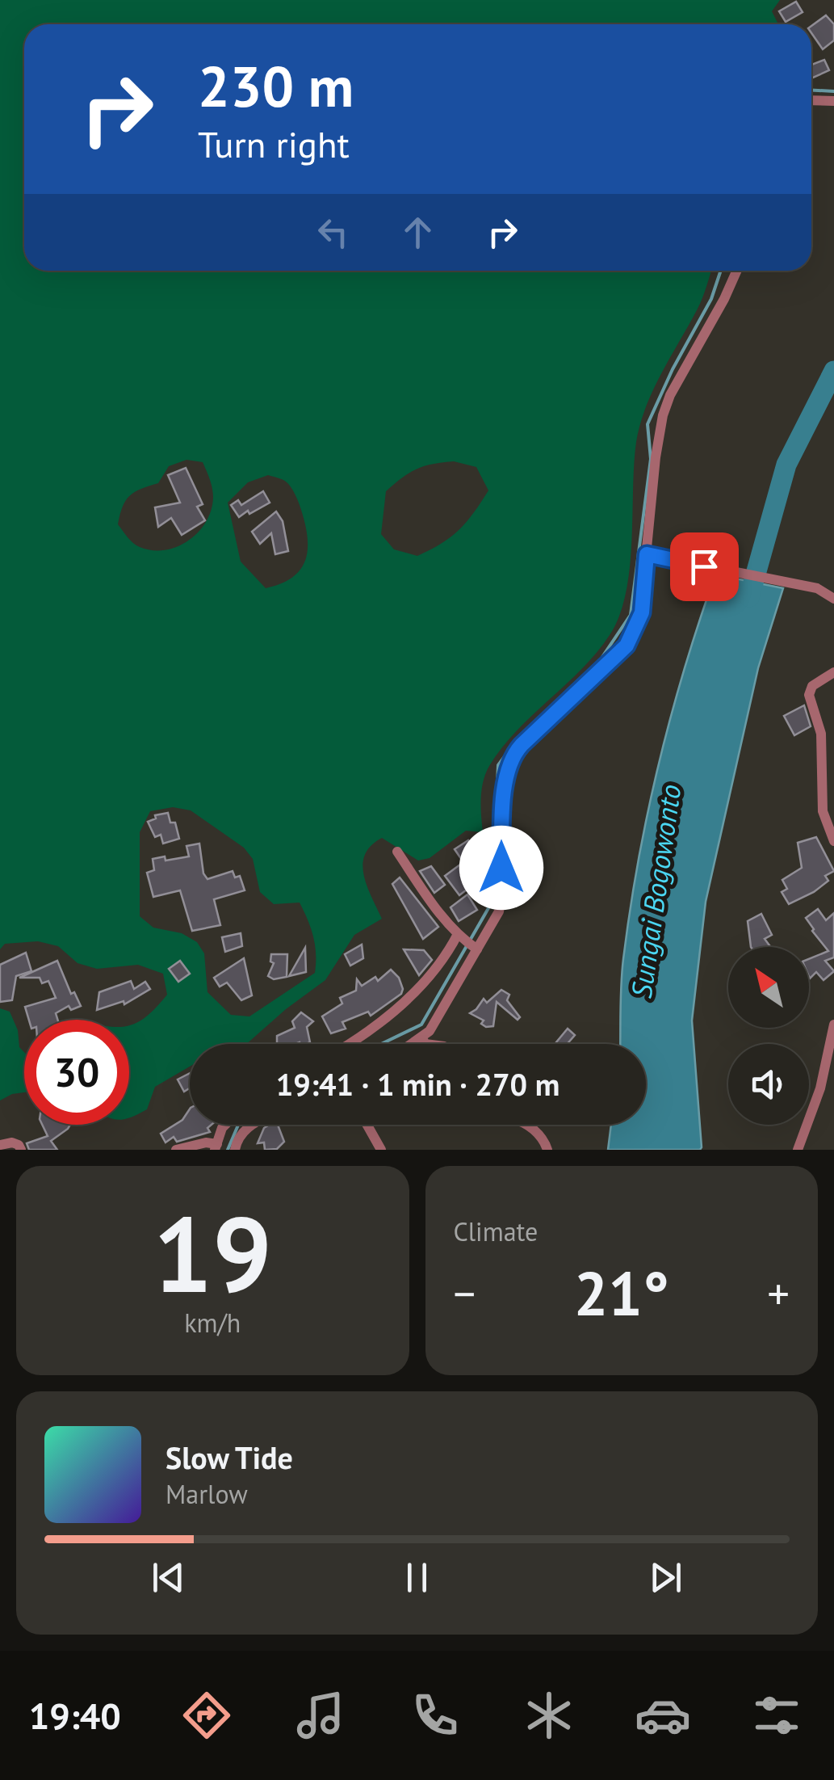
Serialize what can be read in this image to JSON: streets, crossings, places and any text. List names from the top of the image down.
{
  "water": ["Sungai Bogowonto"],
  "north": "top left",
  "page": {
    "turn": ["230 m", "Turn right"],
    "limit": "30",
    "trip": "19:41 · 1 min · 270 m",
    "tile": [
      ["19", "km/h"],
      "Climate"
    ],
    "heat": ["−", "21°", "+"],
    "song": ["Slow Tide", "Marlow"],
    "tabs": "19:40"
  }
}
